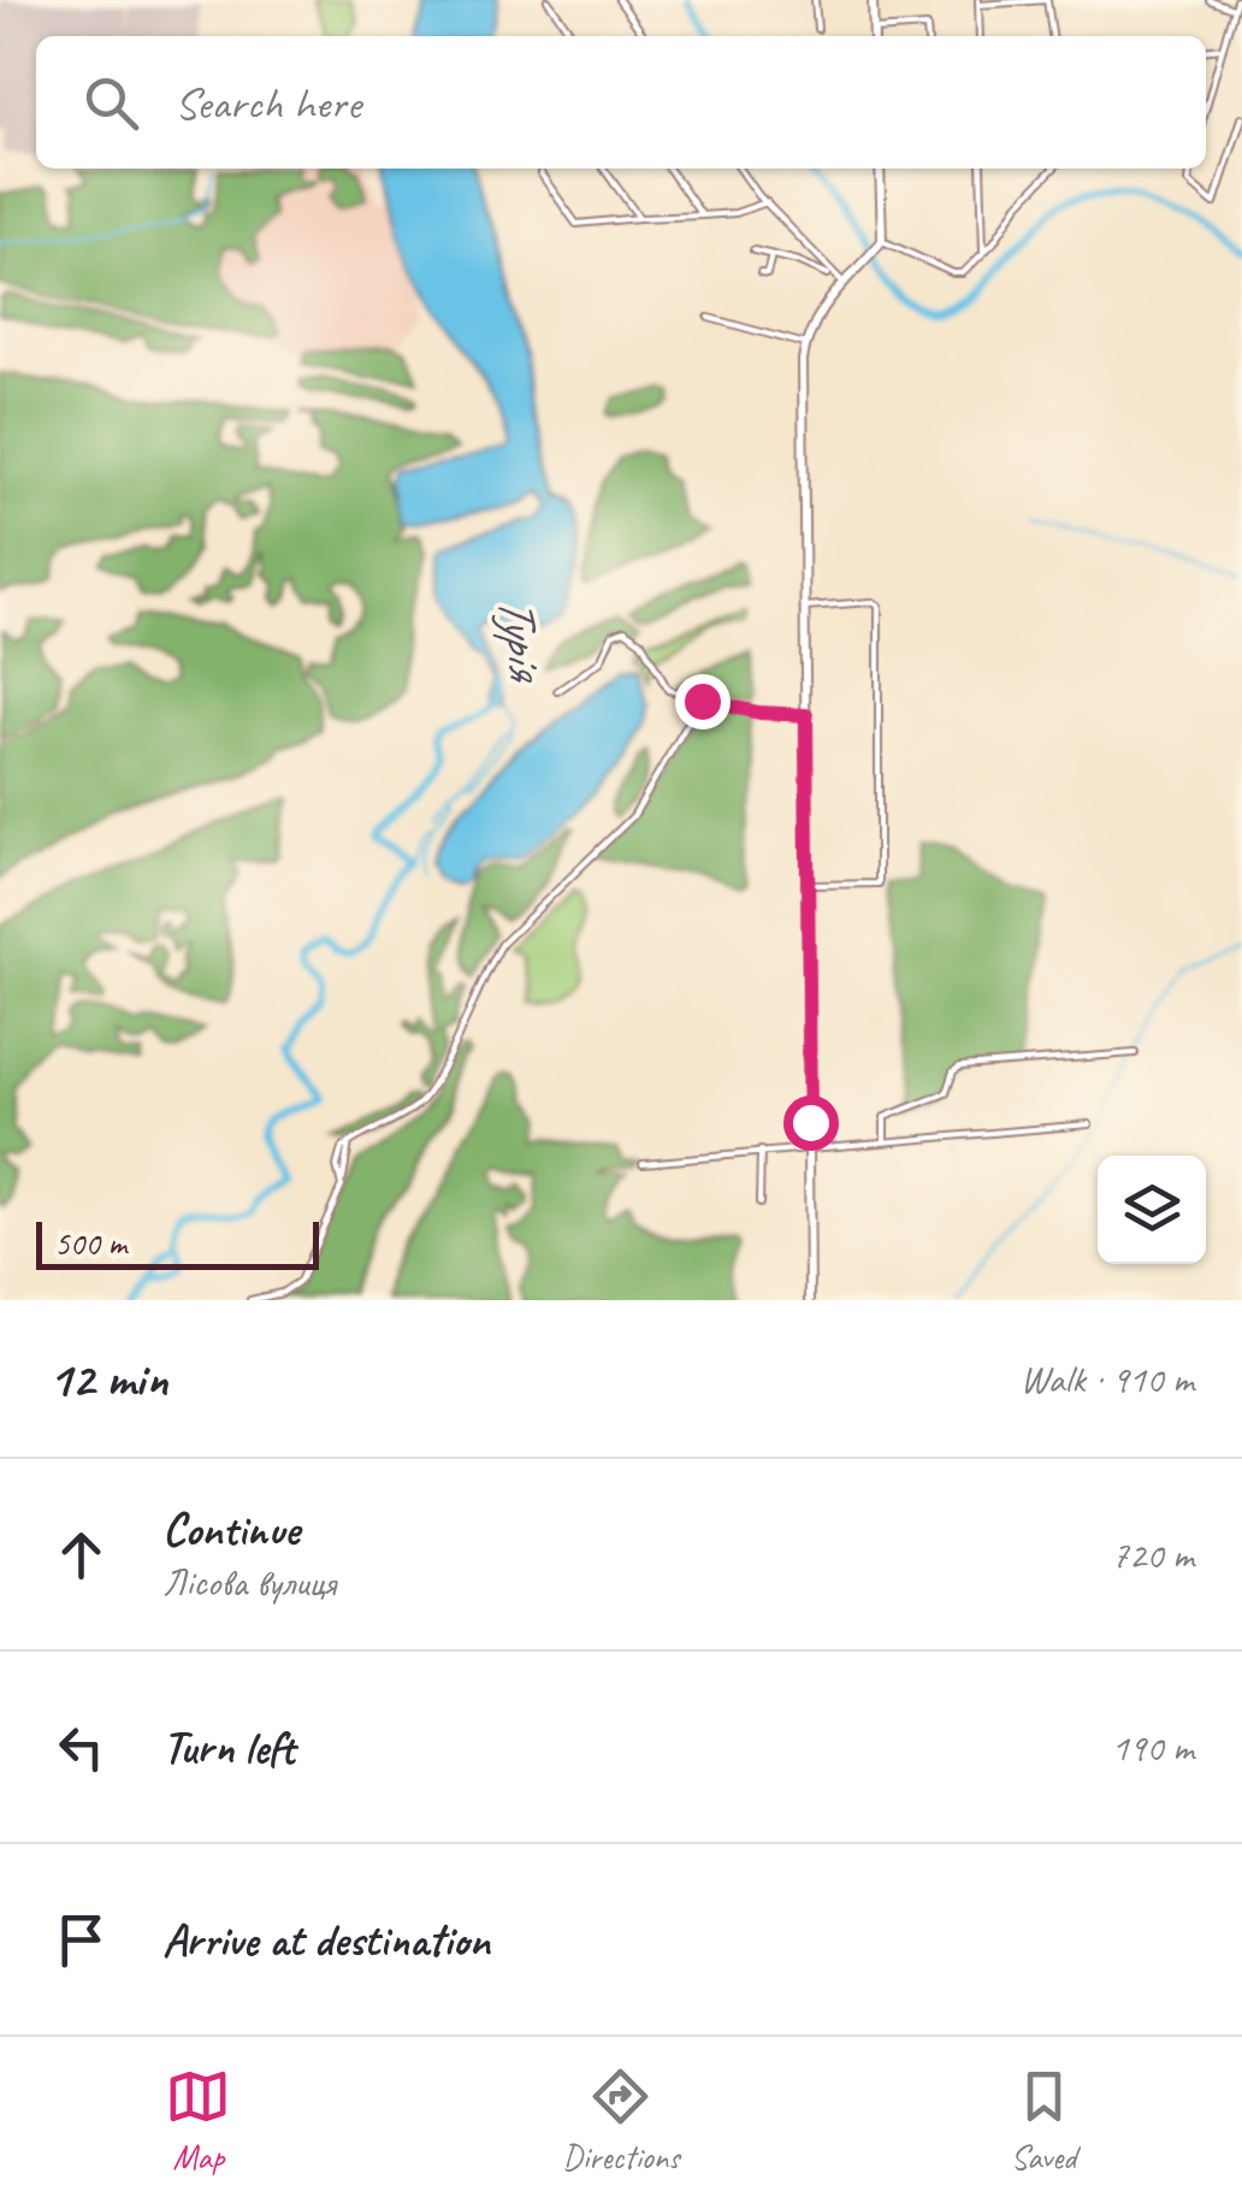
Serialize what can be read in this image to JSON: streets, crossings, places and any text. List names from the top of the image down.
{
  "water": ["Турія"],
  "scale_bar": "500 m",
  "page": {
    "search": "Search here",
    "scale": "500 m",
    "heading": ["12 min", "Walk · 910 m"],
    "list": [
      ["Continue", "Лісова вулиця", "720 m"],
      ["Turn left", "190 m"],
      "Arrive at destination"
    ],
    "nav": ["Map", "Directions", "Saved"]
  }
}
